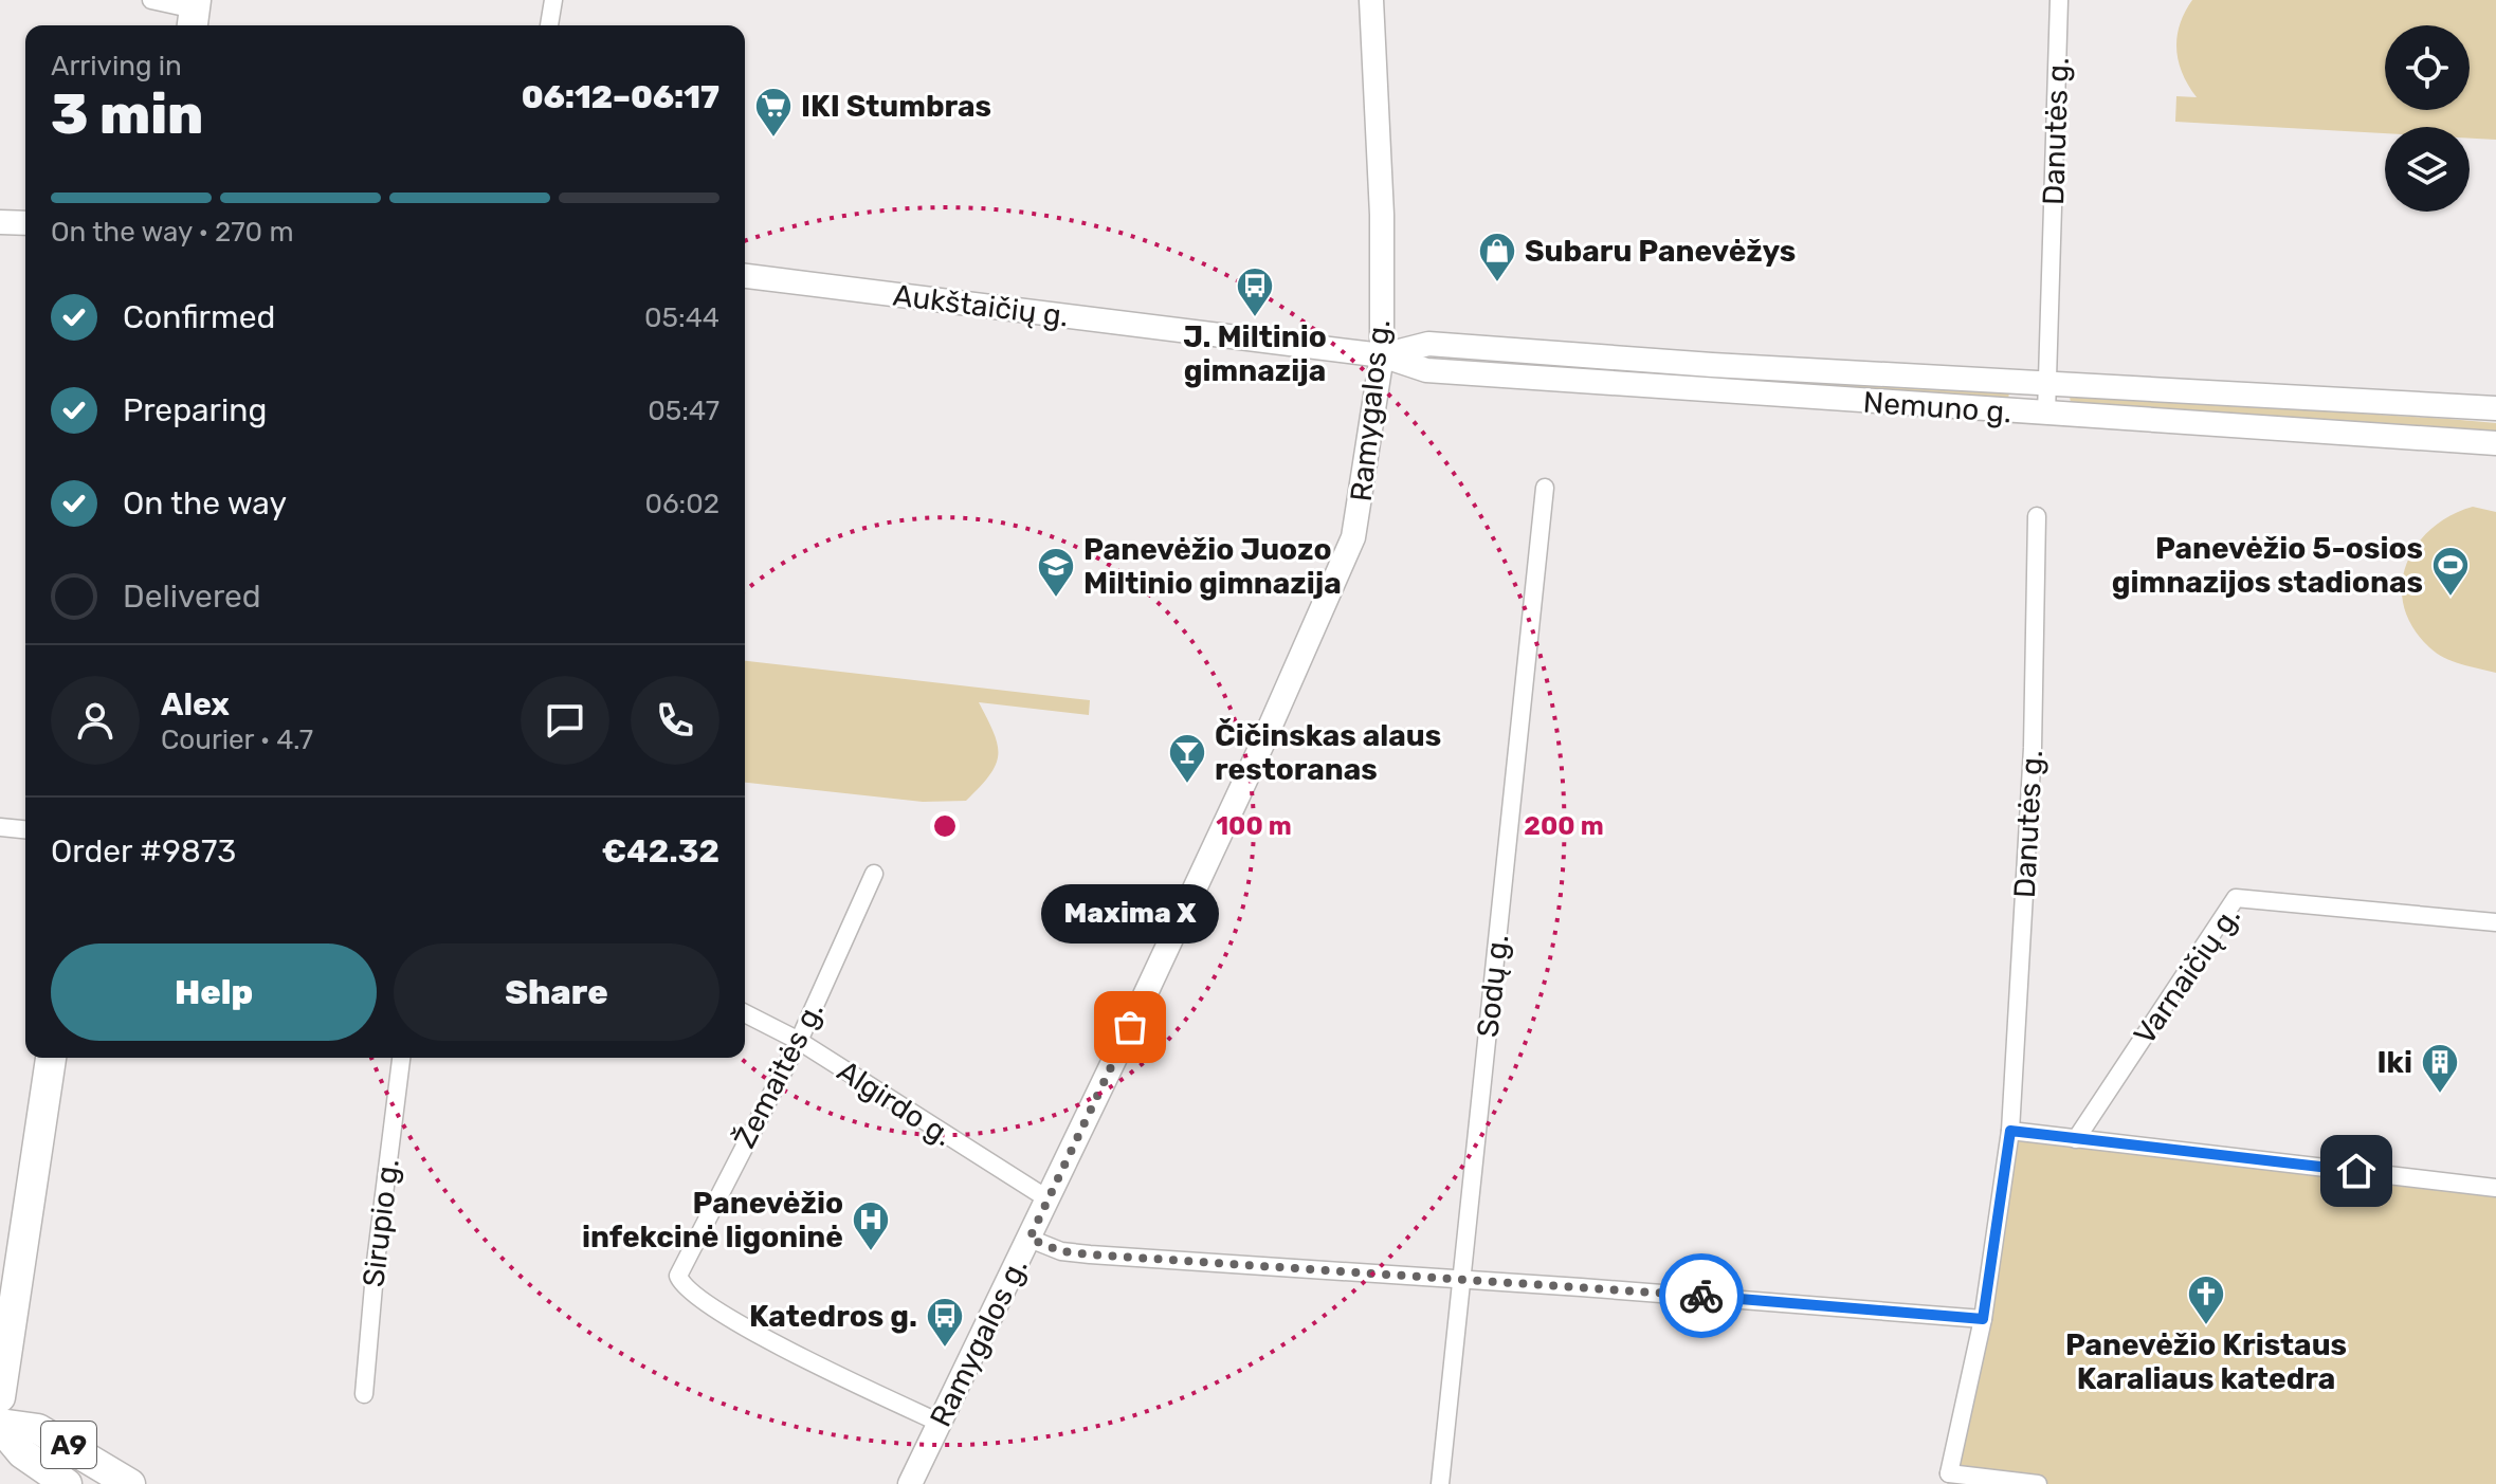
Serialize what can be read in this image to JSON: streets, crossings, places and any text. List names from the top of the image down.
{
  "streets": {
    "highway": ["A9"],
    "main road": ["Aukštaičių g.", "Nemuno g.", "Ramygalos g."],
    "street": [
      "Danutės g.",
      "Varnaičių g.",
      "Sodų g.",
      "Žemaitės g.",
      "Algirdo g.",
      "Sirupio g."
    ]
  },
  "crossings": [
    ["Danutės g.", "Nemuno g."],
    ["Aukštaičių g.", "Nemuno g."],
    ["Nemuno g.", "Ramygalos g."],
    ["Ramygalos g.", "Žemaitės g."],
    ["Ramygalos g.", "Algirdo g."],
    ["Žemaitės g.", "Algirdo g."]
  ],
  "places": {
    "supermarket": ["IKI Stumbras"],
    "shop": ["Subaru Panevėžys"],
    "bus stop": ["J. Miltinio gimnazija", "Katedros g."],
    "sports": ["Panevėžio 5-osios gimnazijos stadionas"],
    "school or university": ["Panevėžio Juozo Miltinio gimnazija"],
    "bar": ["Čičinskas alaus restoranas"],
    "other": ["Maxima X"],
    "building": ["Iki"],
    "hospital": ["Panevėžio infekcinė ligoninė"],
    "church": ["Panevėžio Kristaus Karaliaus katedra"]
  },
  "page": {
    "heading": ["3 min", "Arriving in", "06:12–06:17"],
    "panel": [
      "Alex",
      "Courier · 4.7",
      "Order #9873",
      "€42.32"
    ],
    "bar": "On the way · 270 m",
    "list": [
      ["Confirmed", "05:44"],
      ["Preparing", "05:47"],
      ["On the way", "06:02"],
      "Delivered"
    ],
    "bubble": "Maxima X",
    "buttons": ["Help", "Share"]
  },
  "rings": ["100 m", "200 m"]
}
